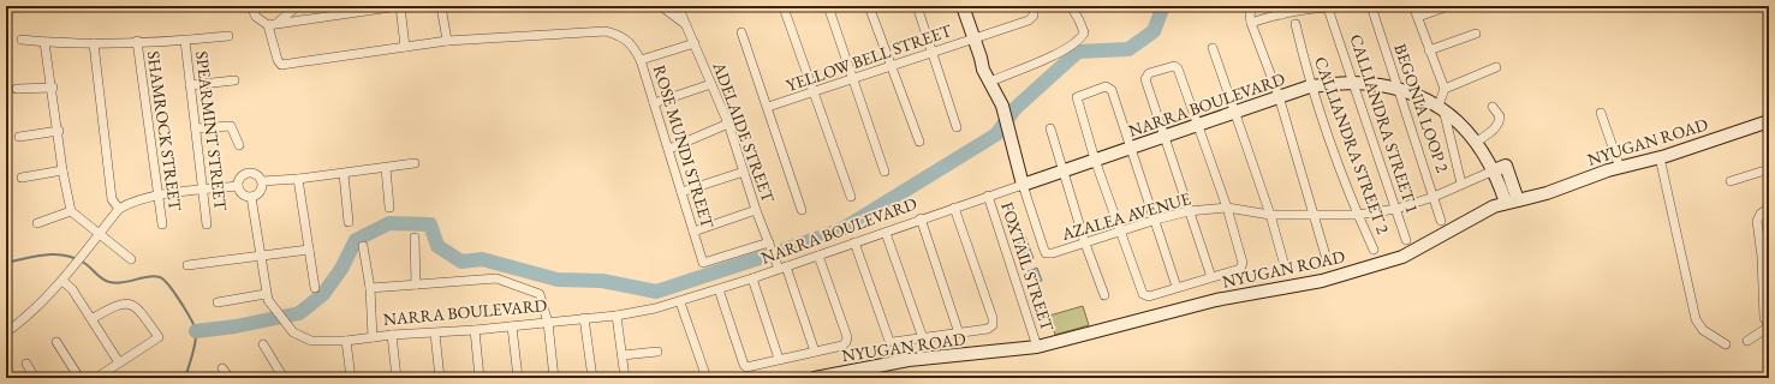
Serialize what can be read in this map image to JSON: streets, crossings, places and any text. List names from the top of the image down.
{
  "streets": {
    "main road": ["NARRA BOULEVARD", "NYUGAN ROAD"],
    "street": [
      "YELLOW BELL STREET",
      "BEGONIA LOOP 2",
      "CALLIANDRA STREET 1",
      "SHAMROCK STREET",
      "SPEARMINT STREET",
      "ADELAIDE STREET",
      "CALLIANDRA STREET 2",
      "ROSE MUNDI STREET",
      "AZALEA AVENUE",
      "FOXTAIL STREET"
    ]
  },
  "crossings": [
    ["NARRA BOULEVARD", "BEGONIA LOOP 2"],
    ["NARRA BOULEVARD", "CALLIANDRA STREET 1"],
    ["NARRA BOULEVARD", "ADELAIDE STREET"],
    ["NARRA BOULEVARD", "CALLIANDRA STREET 2"],
    ["NARRA BOULEVARD", "AZALEA AVENUE"],
    ["NARRA BOULEVARD", "FOXTAIL STREET"],
    ["BEGONIA LOOP 2", "AZALEA AVENUE"],
    ["CALLIANDRA STREET 1", "AZALEA AVENUE"],
    ["ADELAIDE STREET", "ROSE MUNDI STREET"],
    ["NYUGAN ROAD", "FOXTAIL STREET"],
    ["CALLIANDRA STREET 2", "AZALEA AVENUE"]
  ]
}
